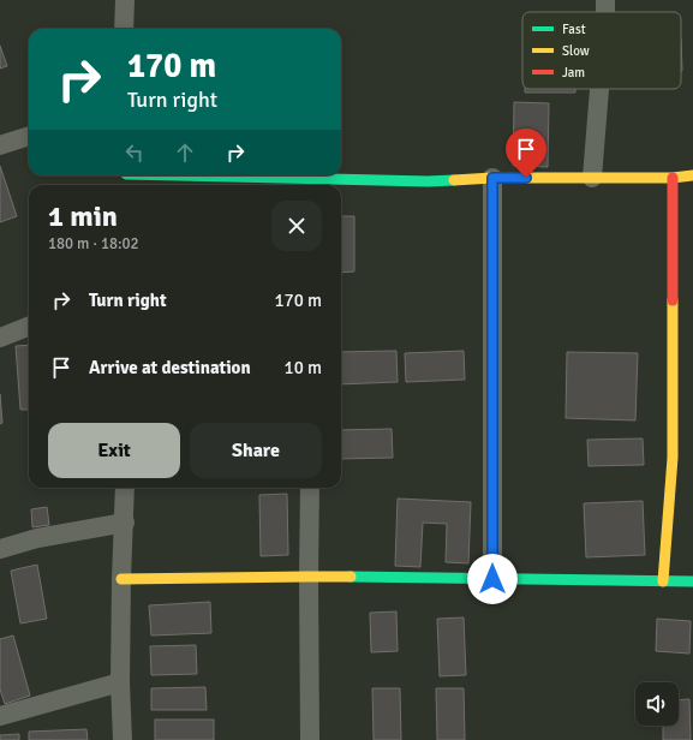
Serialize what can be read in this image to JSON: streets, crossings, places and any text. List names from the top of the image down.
{
  "legend": ["Fast", "Slow", "Jam"],
  "page": {
    "turn": ["170 m", "Turn right"],
    "heading": ["1 min", "180 m · 18:02"],
    "list": [
      {
        "name": "Turn right",
        "value": "170 m"
      },
      {
        "name": "Arrive at destination",
        "value": "10 m"
      }
    ],
    "buttons": ["Exit", "Share"]
  }
}
